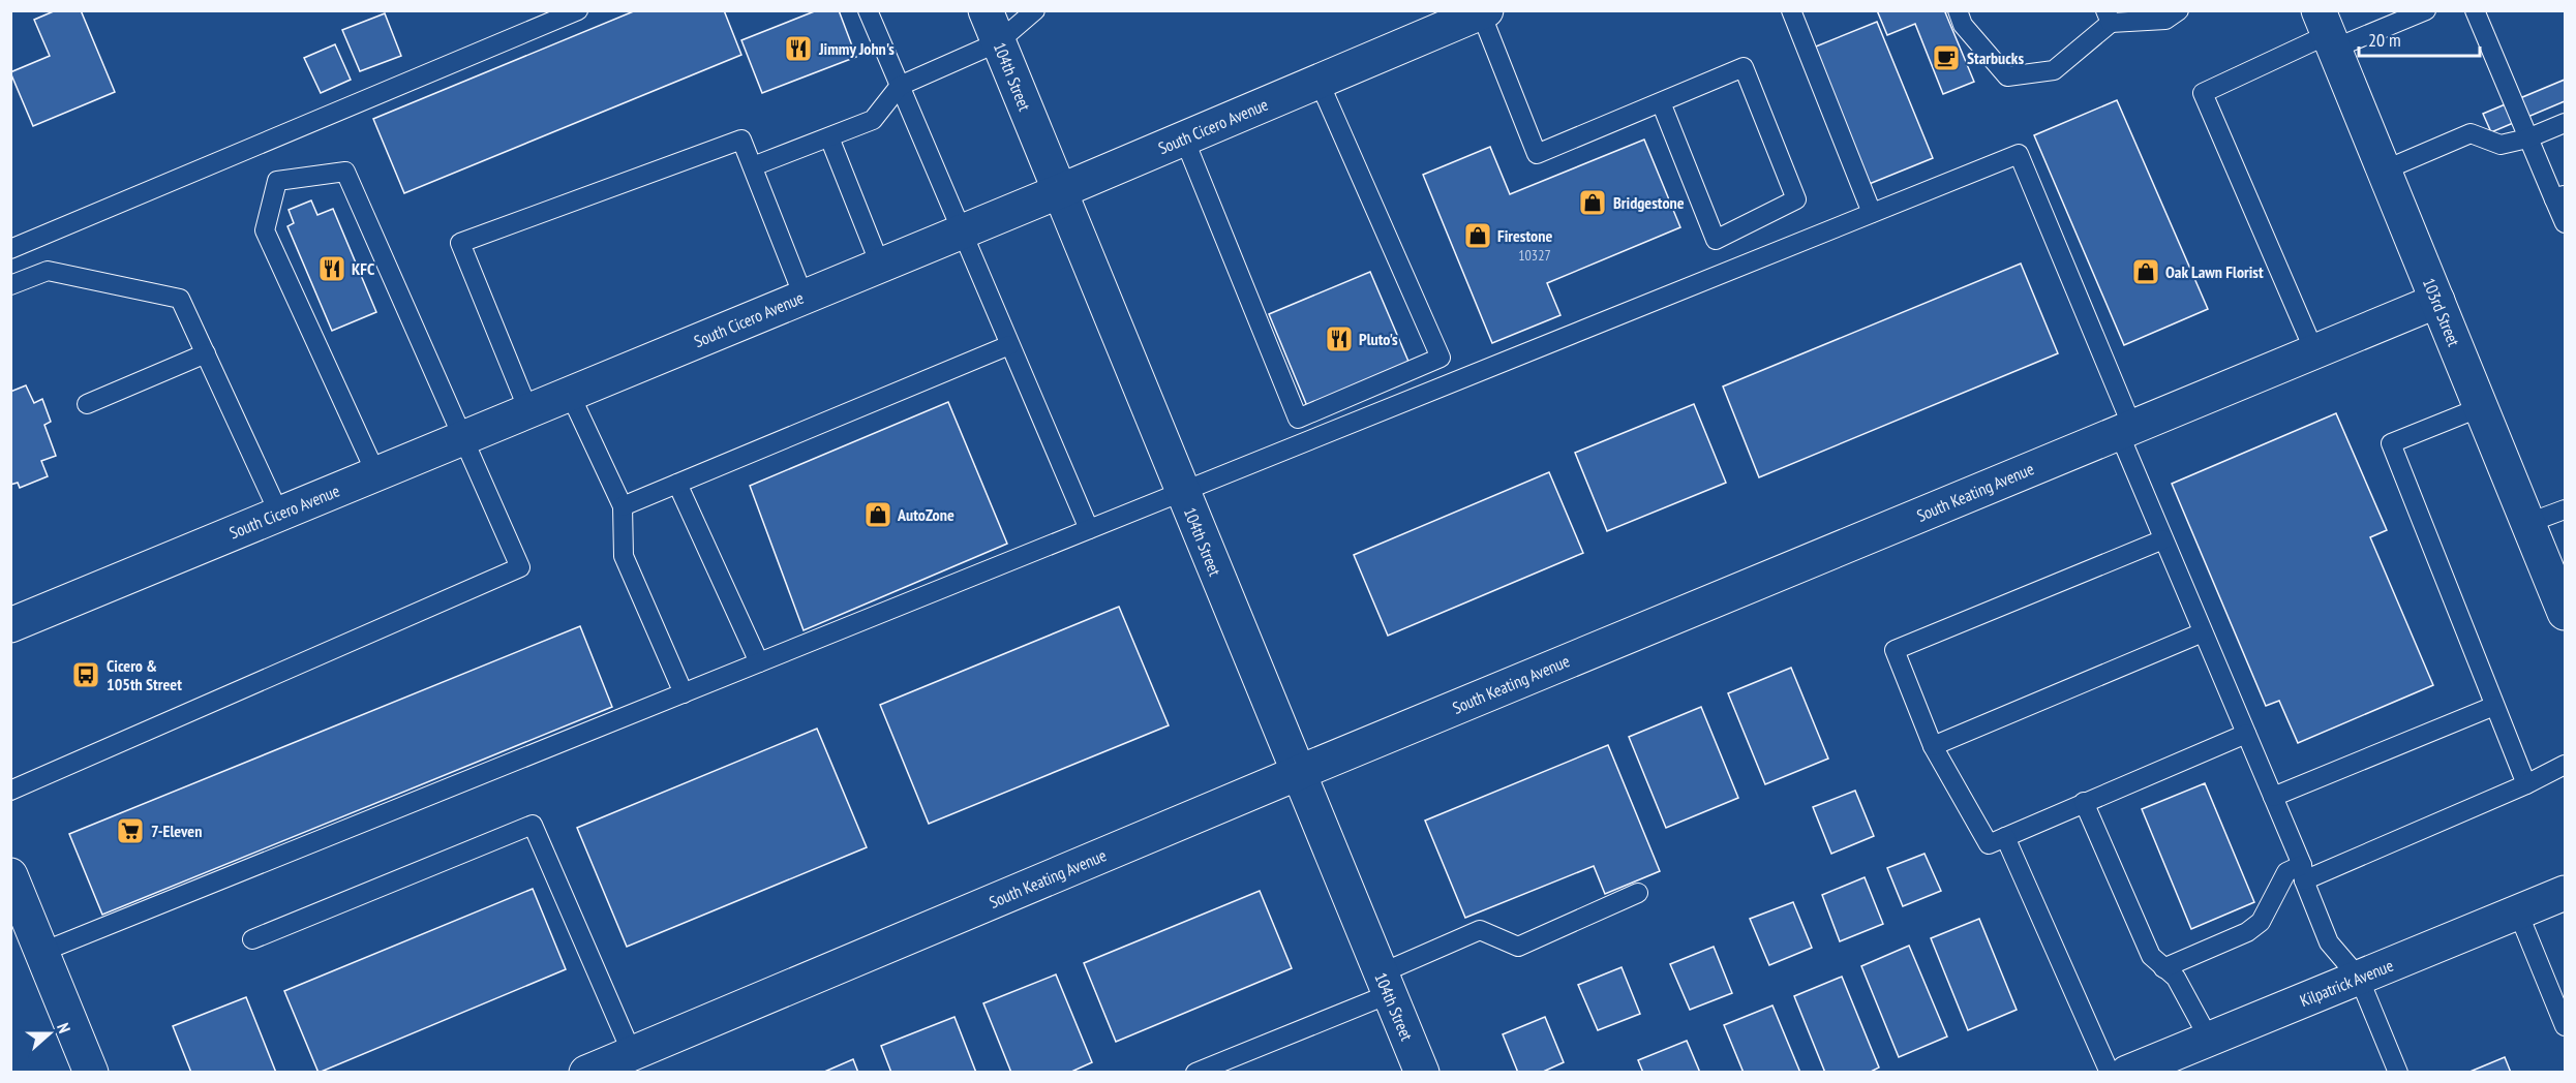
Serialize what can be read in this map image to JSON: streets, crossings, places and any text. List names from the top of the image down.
{
  "streets": {
    "street": [
      "104th Street",
      "South Cicero Avenue",
      "103rd Street",
      "South Keating Avenue",
      "Kilpatrick Avenue"
    ]
  },
  "crossings": [
    ["104th Street", "South Cicero Avenue"],
    ["104th Street", "South Keating Avenue"],
    ["103rd Street", "South Keating Avenue"]
  ],
  "places": {
    "restaurant": ["Jimmy John's", "KFC", "Pluto's"],
    "cafe": ["Starbucks"],
    "shop": [
      "Bridgestone",
      "Firestone",
      "Oak Lawn Florist",
      "AutoZone"
    ],
    "bus stop": ["Cicero & 105th Street"],
    "supermarket": ["7-Eleven"]
  },
  "house_numbers": ["10327"],
  "scale_bar": "20 m",
  "north": "right"
}
